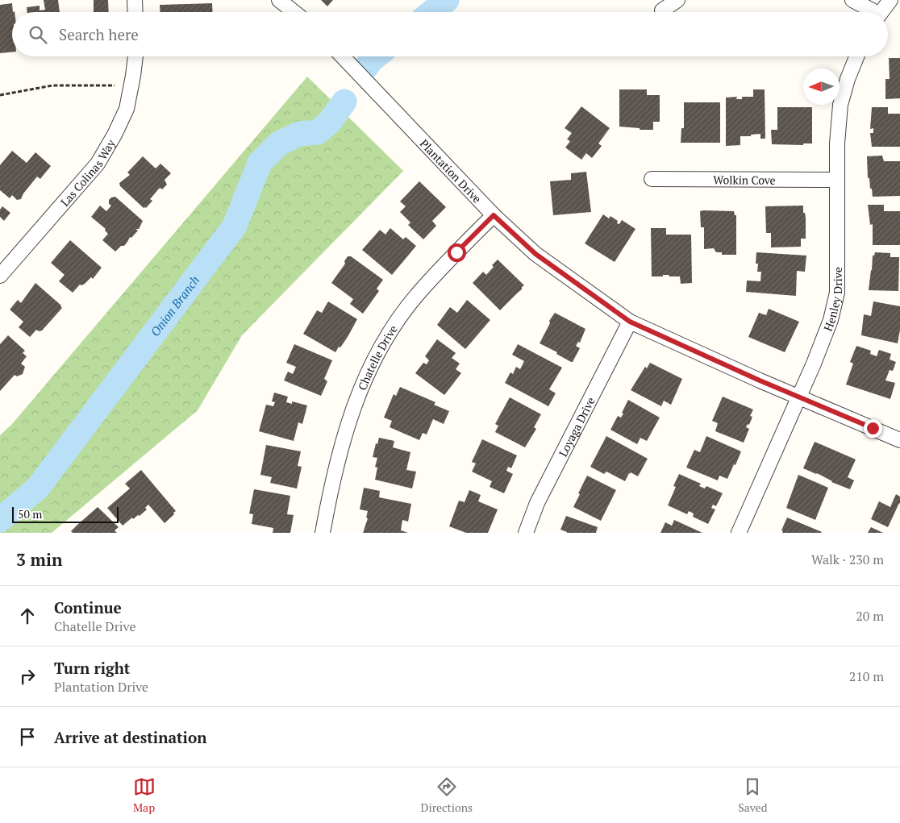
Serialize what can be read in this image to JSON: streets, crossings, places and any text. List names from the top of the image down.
{
  "streets": {
    "street": [
      "Plantation Drive",
      "Las Colinas Way",
      "Wolkin Cove",
      "Henley Drive",
      "Chatelle Drive",
      "Loyaga Drive"
    ]
  },
  "crossings": [
    ["Plantation Drive", "Henley Drive"],
    ["Plantation Drive", "Chatelle Drive"],
    ["Plantation Drive", "Loyaga Drive"],
    ["Wolkin Cove", "Henley Drive"]
  ],
  "water": ["Onion Branch"],
  "scale_bar": "50 m",
  "north": "left",
  "page": {
    "search": "Search here",
    "scale": "50 m",
    "heading": ["3 min", "Walk · 230 m"],
    "list": [
      ["Continue", "Chatelle Drive", "20 m"],
      ["Turn right", "Plantation Drive", "210 m"],
      "Arrive at destination"
    ],
    "nav": ["Map", "Directions", "Saved"]
  }
}
